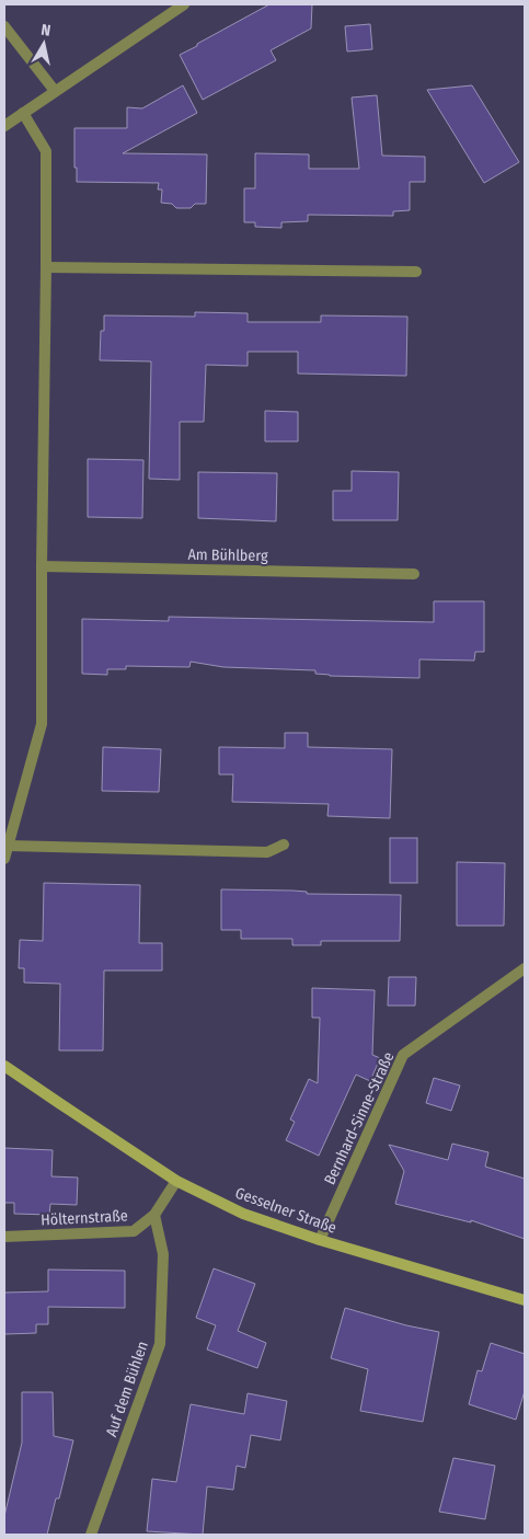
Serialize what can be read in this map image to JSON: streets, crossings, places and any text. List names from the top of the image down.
{
  "streets": {
    "street": [
      "Am Bühlberg",
      "Bernhard-Sinne-Straße",
      "Gesselner Straße",
      "Hölternstraße",
      "Auf dem Bühlen"
    ]
  },
  "crossings": [
    ["Bernhard-Sinne-Straße", "Gesselner Straße"],
    ["Gesselner Straße", "Hölternstraße"],
    ["Hölternstraße", "Auf dem Bühlen"]
  ],
  "north": "top"
}
